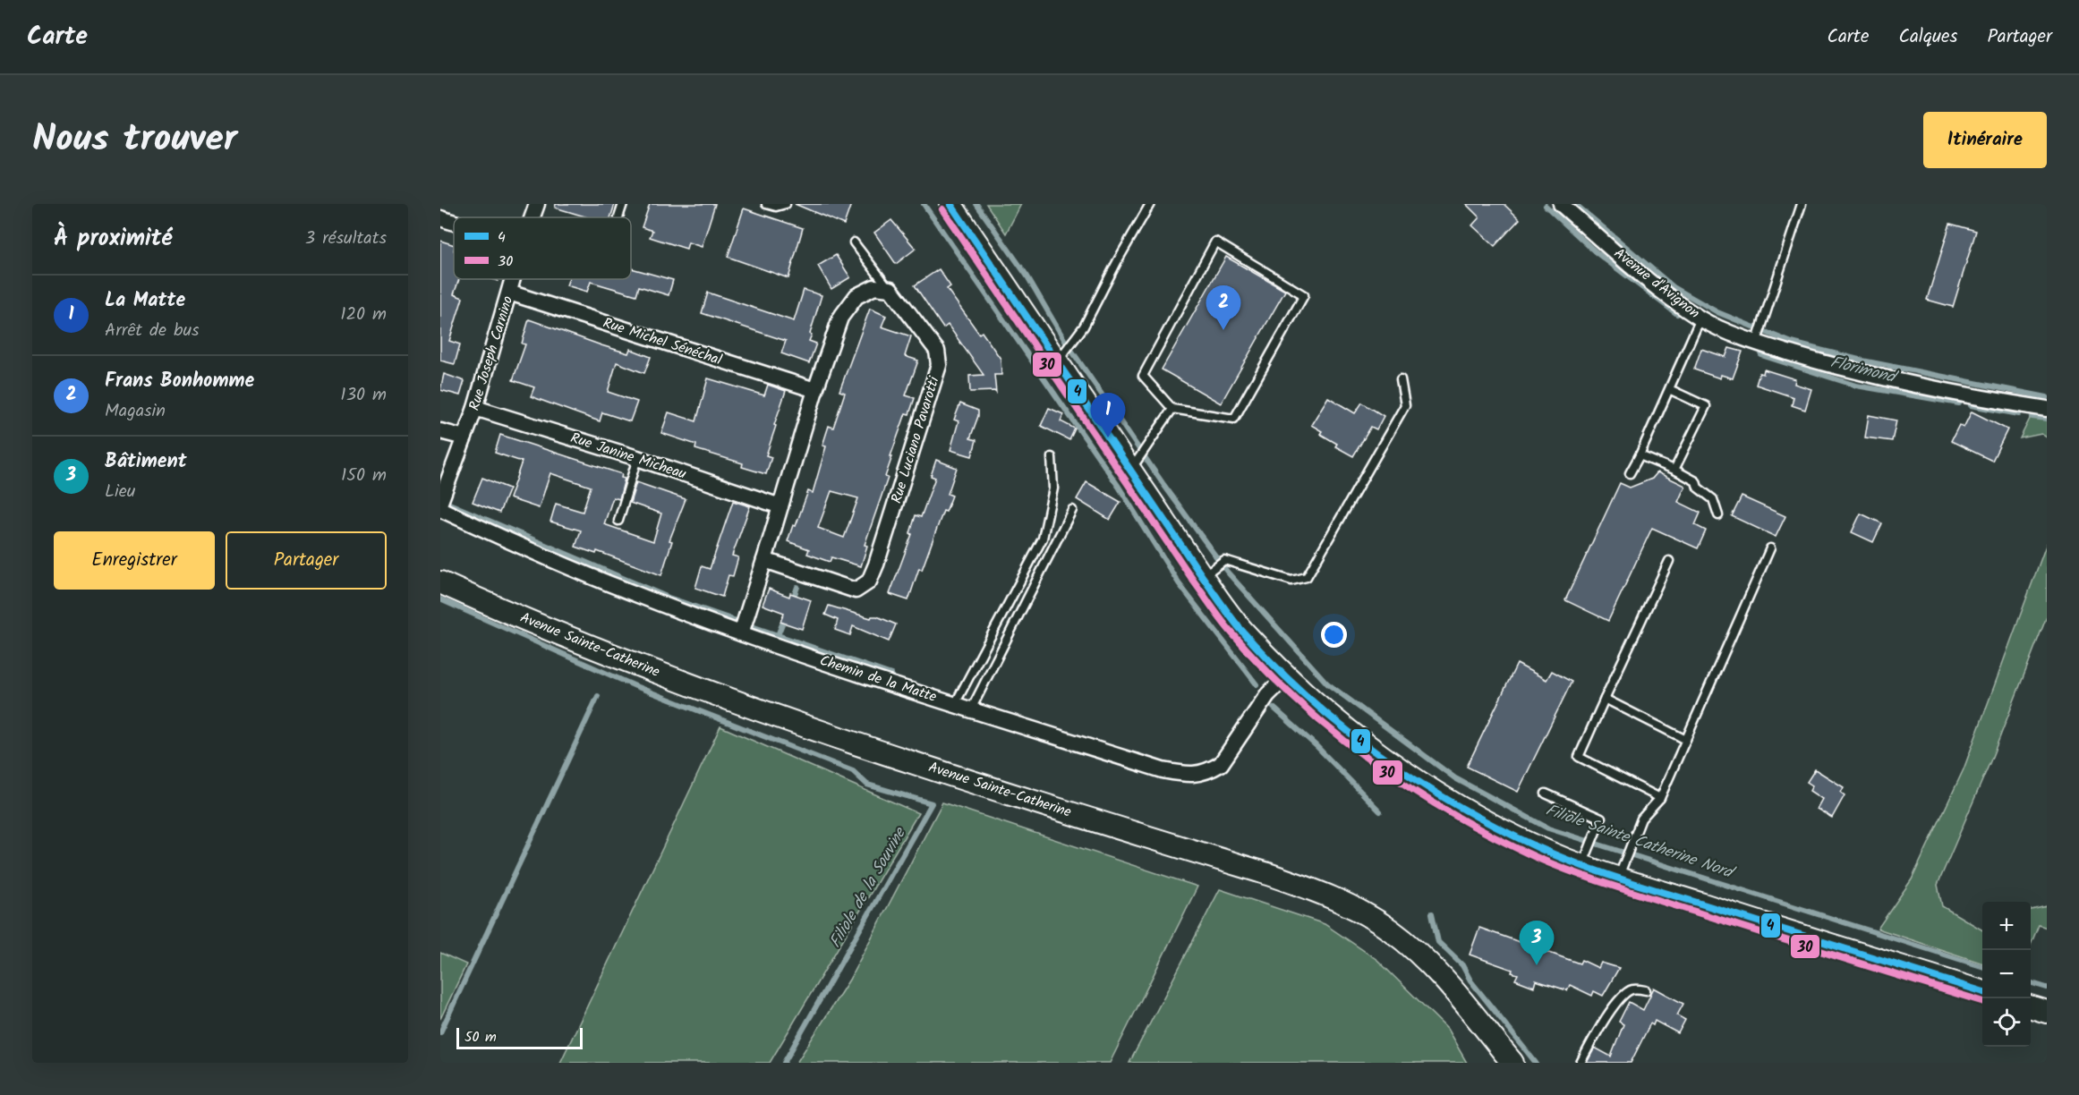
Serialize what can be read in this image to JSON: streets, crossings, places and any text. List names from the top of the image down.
{
  "streets": {
    "main road": ["Avenue Sainte-Catherine"],
    "street": [
      "Avenue d'Avignon",
      "Rue Michel Sénéchal",
      "Rue Joseph Carnino",
      "Rue Luciano Pavarotti",
      "Rue Janine Micheau",
      "Chemin de la Matte"
    ]
  },
  "crossings": [
    ["Rue Michel Sénéchal", "Rue Joseph Carnino"],
    ["Rue Joseph Carnino", "Rue Janine Micheau"]
  ],
  "water": ["Florimond", "Filiole Sainte Catherine Nord", "Filiole de la Souvine"],
  "lines": ["transit line 4", "transit line 30"],
  "legend": ["4", "30"],
  "scale_bar": "50 m",
  "page": {
    "header": "Carte",
    "nav": ["Carte", "Calques", "Partager"],
    "title": "Nous trouver",
    "buttons": [
      "Itinéraire",
      ["Enregistrer", "Partager"]
    ],
    "heading": ["À proximité", "3 résultats"],
    "list": [
      {
        "mark": "1",
        "name": "La Matte",
        "note": "Arrêt de bus",
        "value": "120 m"
      },
      {
        "mark": "2",
        "name": "Frans Bonhomme",
        "note": "Magasin",
        "value": "130 m"
      },
      {
        "mark": "3",
        "name": "Bâtiment",
        "note": "Lieu",
        "value": "150 m"
      }
    ],
    "pins": ["2", "1", "3"],
    "map_buttons": ["+", "−"],
    "scale": "50 m"
  }
}
